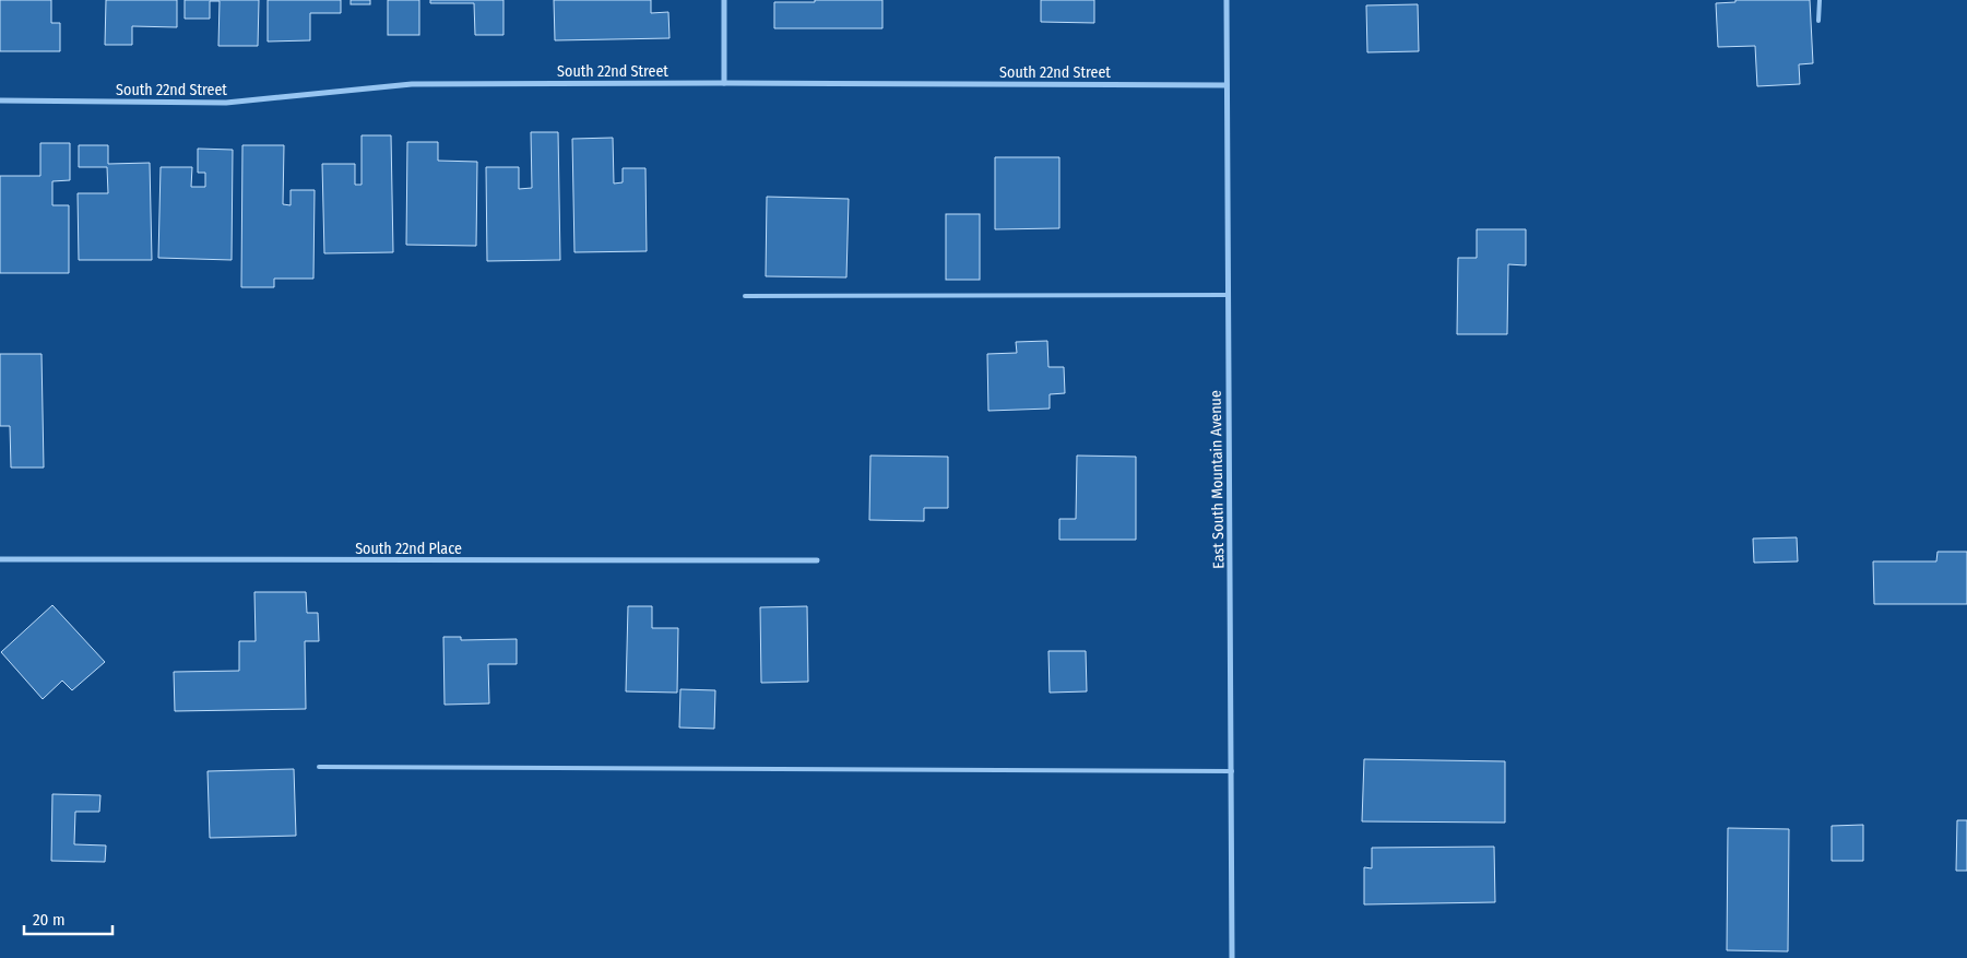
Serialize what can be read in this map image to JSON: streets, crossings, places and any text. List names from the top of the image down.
{
  "streets": {
    "street": ["South 22nd Street", "East South Mountain Avenue", "South 22nd Place"]
  },
  "crossings": [
    ["South 22nd Street", "East South Mountain Avenue"]
  ],
  "scale_bar": "20 m"
}
